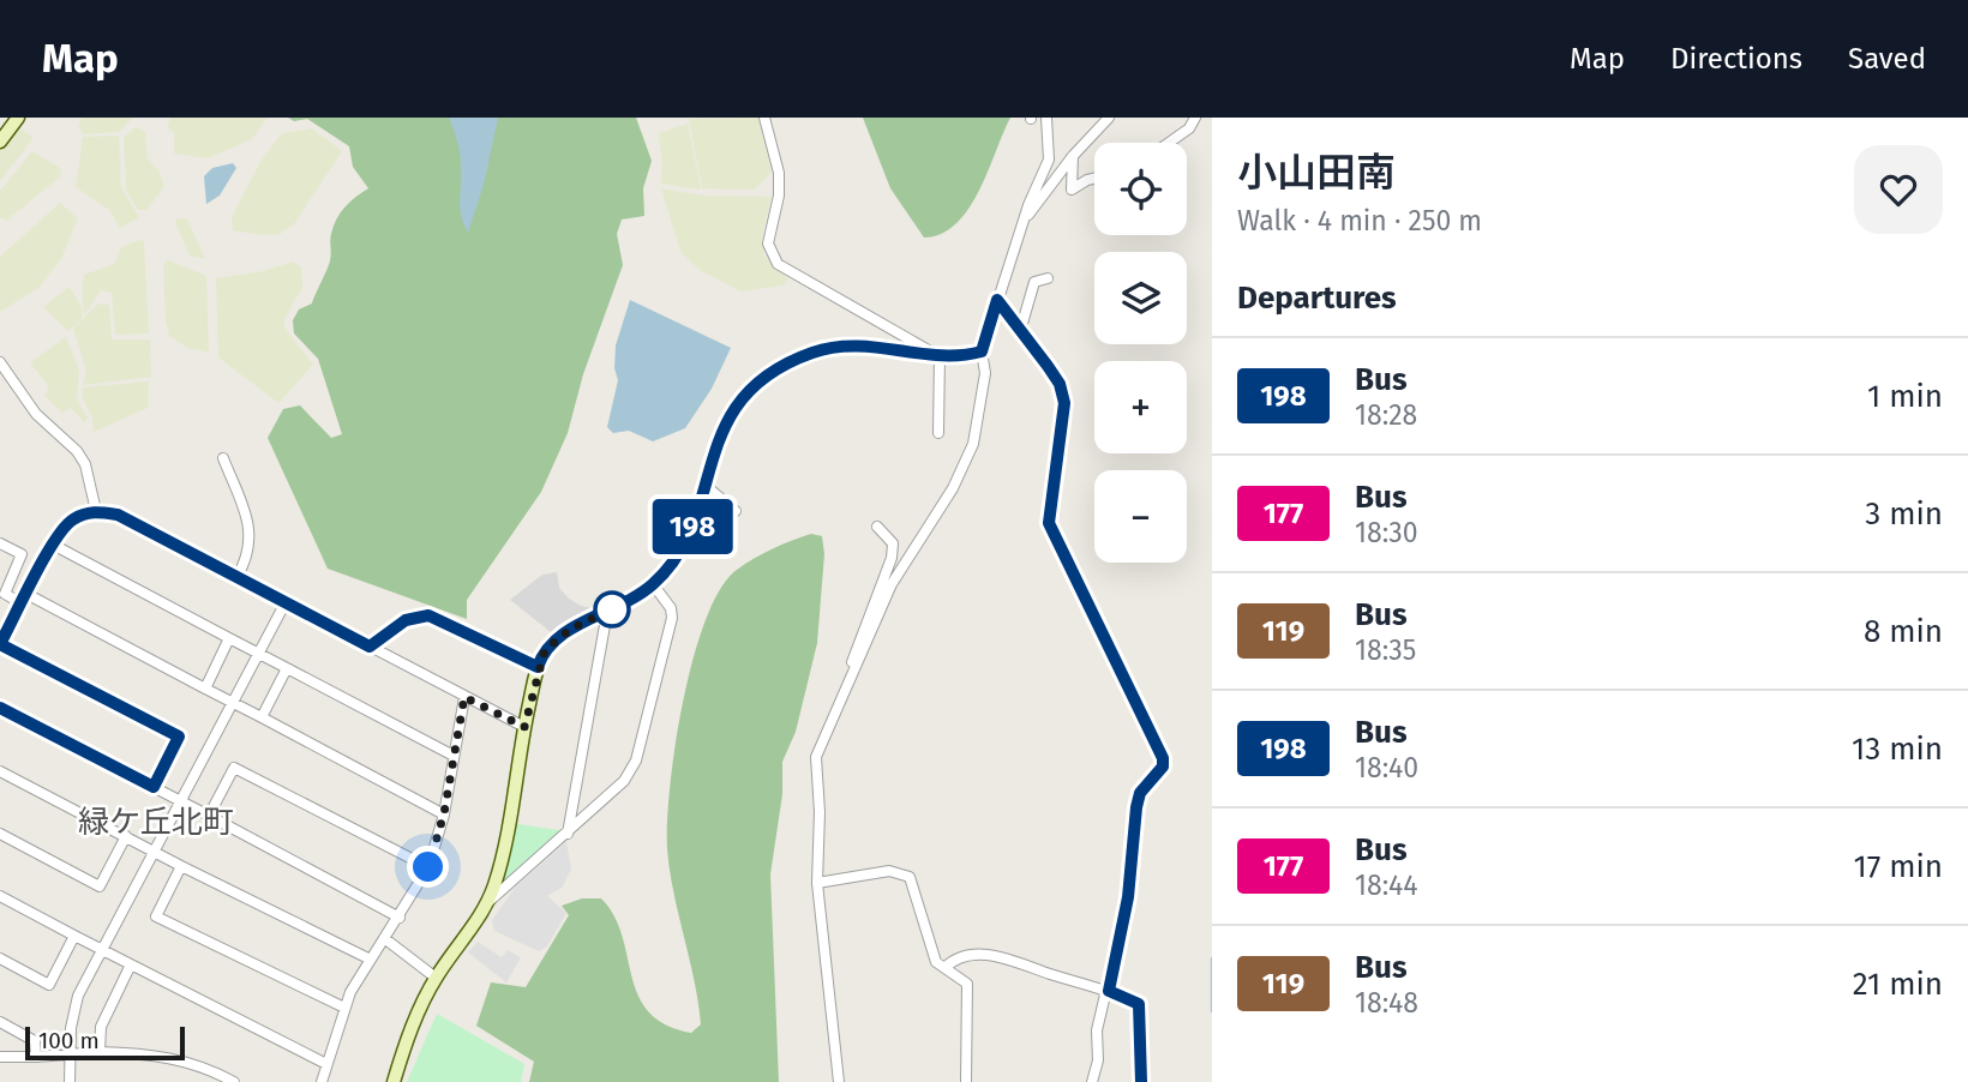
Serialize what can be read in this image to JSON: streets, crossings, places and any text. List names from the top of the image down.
{
  "districts": ["緑ケ丘北町"],
  "lines": ["bus line 198"],
  "scale_bar": "100 m",
  "page": {
    "header": "Map",
    "nav": ["Map", "Directions", "Saved"],
    "on_map": "198",
    "heading": [
      ["小山田南", "Walk · 4 min · 250 m"],
      "Departures"
    ],
    "map_buttons": ["+", "−"],
    "list": [
      {
        "mark": "198",
        "name": "Bus",
        "note": "18:28",
        "value": "1 min"
      },
      {
        "mark": "177",
        "name": "Bus",
        "note": "18:30",
        "value": "3 min"
      },
      {
        "mark": "119",
        "name": "Bus",
        "note": "18:35",
        "value": "8 min"
      },
      {
        "mark": "198",
        "name": "Bus",
        "note": "18:40",
        "value": "13 min"
      },
      {
        "mark": "177",
        "name": "Bus",
        "note": "18:44",
        "value": "17 min"
      },
      {
        "mark": "119",
        "name": "Bus",
        "note": "18:48",
        "value": "21 min"
      }
    ],
    "scale": "100 m"
  }
}
